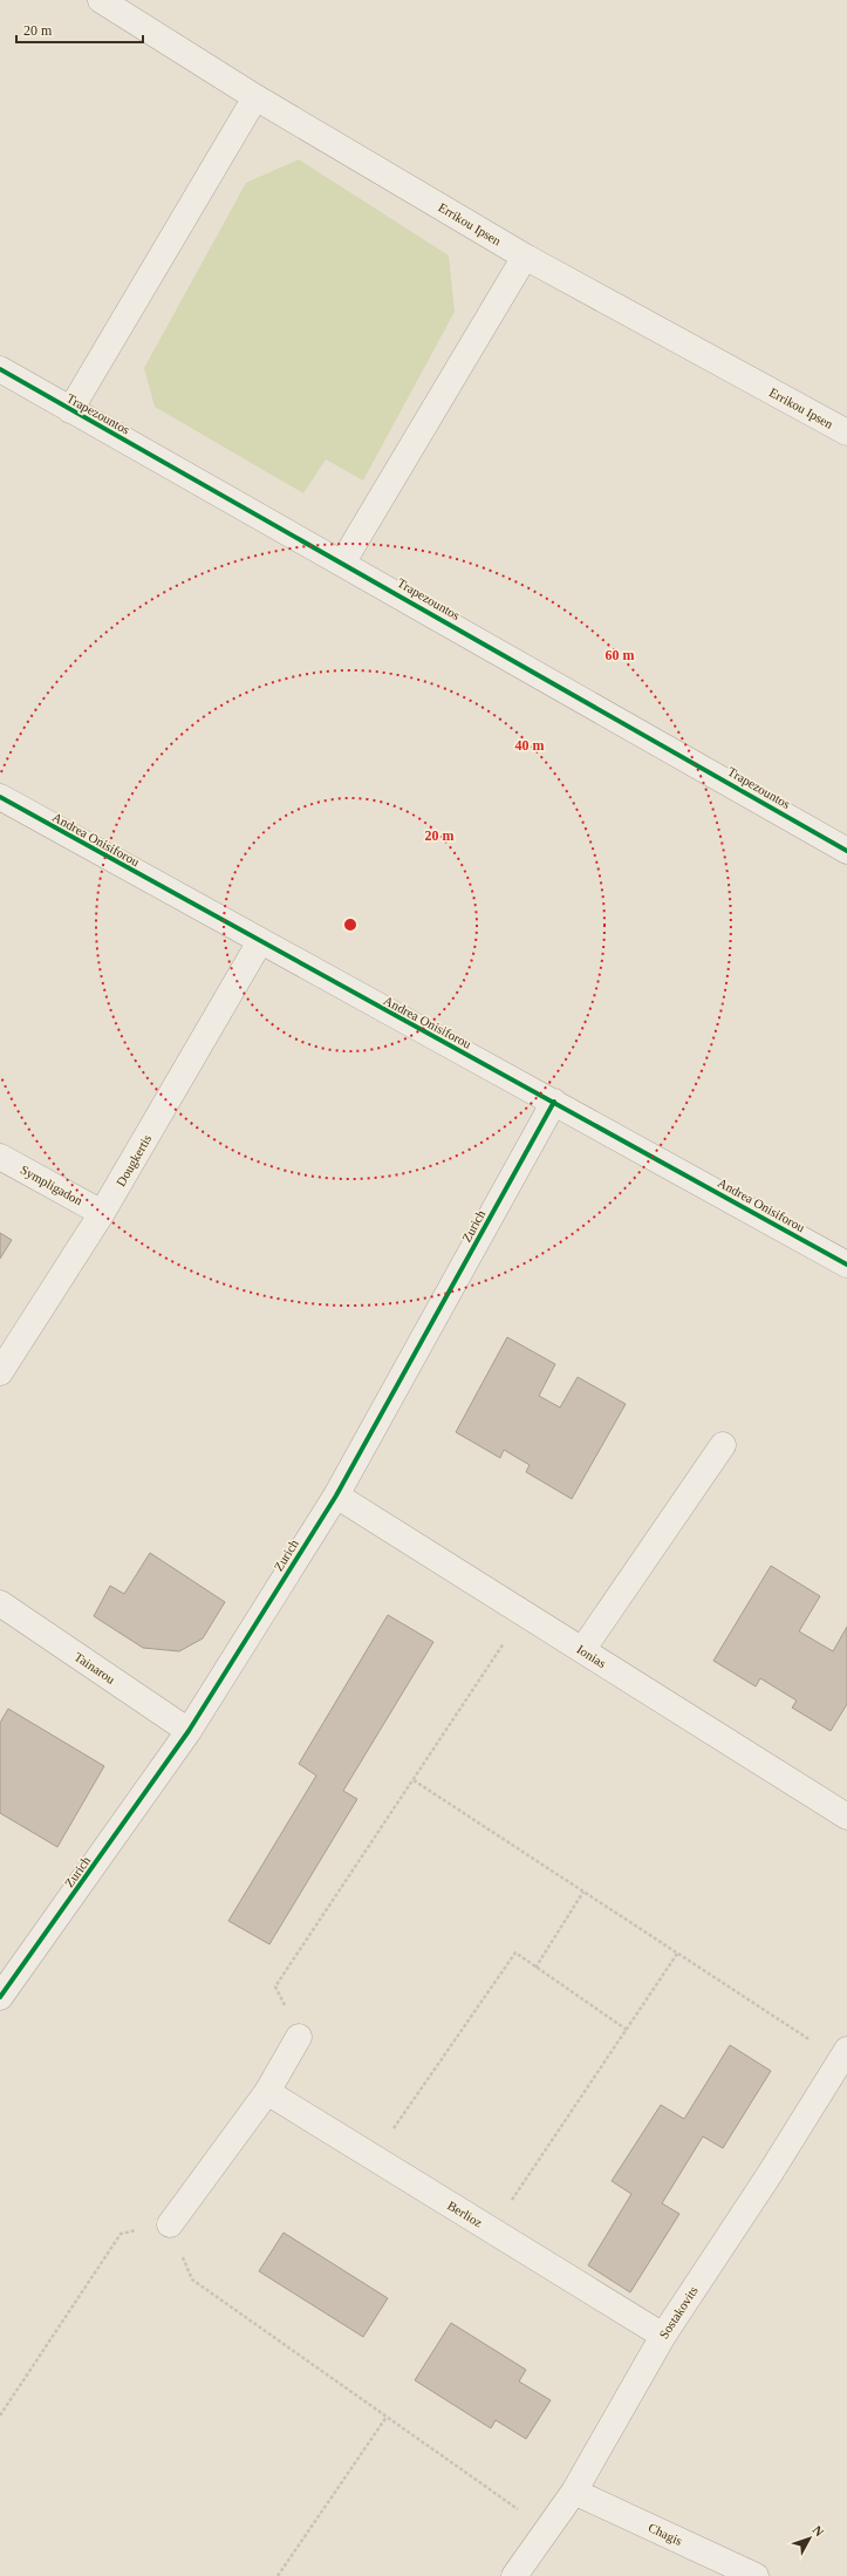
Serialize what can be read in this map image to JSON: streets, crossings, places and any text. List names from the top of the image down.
{
  "streets": {
    "street": [
      "Errikou Ipsen",
      "Trapezountos",
      "Andrea Onisiforou",
      "Dougkertis",
      "Sympligadon",
      "Zurich",
      "Ionias",
      "Tainarou",
      "Berlioz",
      "Sostakovits",
      "Chagis"
    ]
  },
  "crossings": [
    ["Andrea Onisiforou", "Dougkertis"],
    ["Andrea Onisiforou", "Zurich"],
    ["Dougkertis", "Sympligadon"],
    ["Zurich", "Ionias"],
    ["Zurich", "Tainarou"],
    ["Berlioz", "Sostakovits"],
    ["Sostakovits", "Chagis"]
  ],
  "scale_bar": "20 m",
  "north": "top right",
  "rings": ["60 m", "40 m", "20 m"]
}
